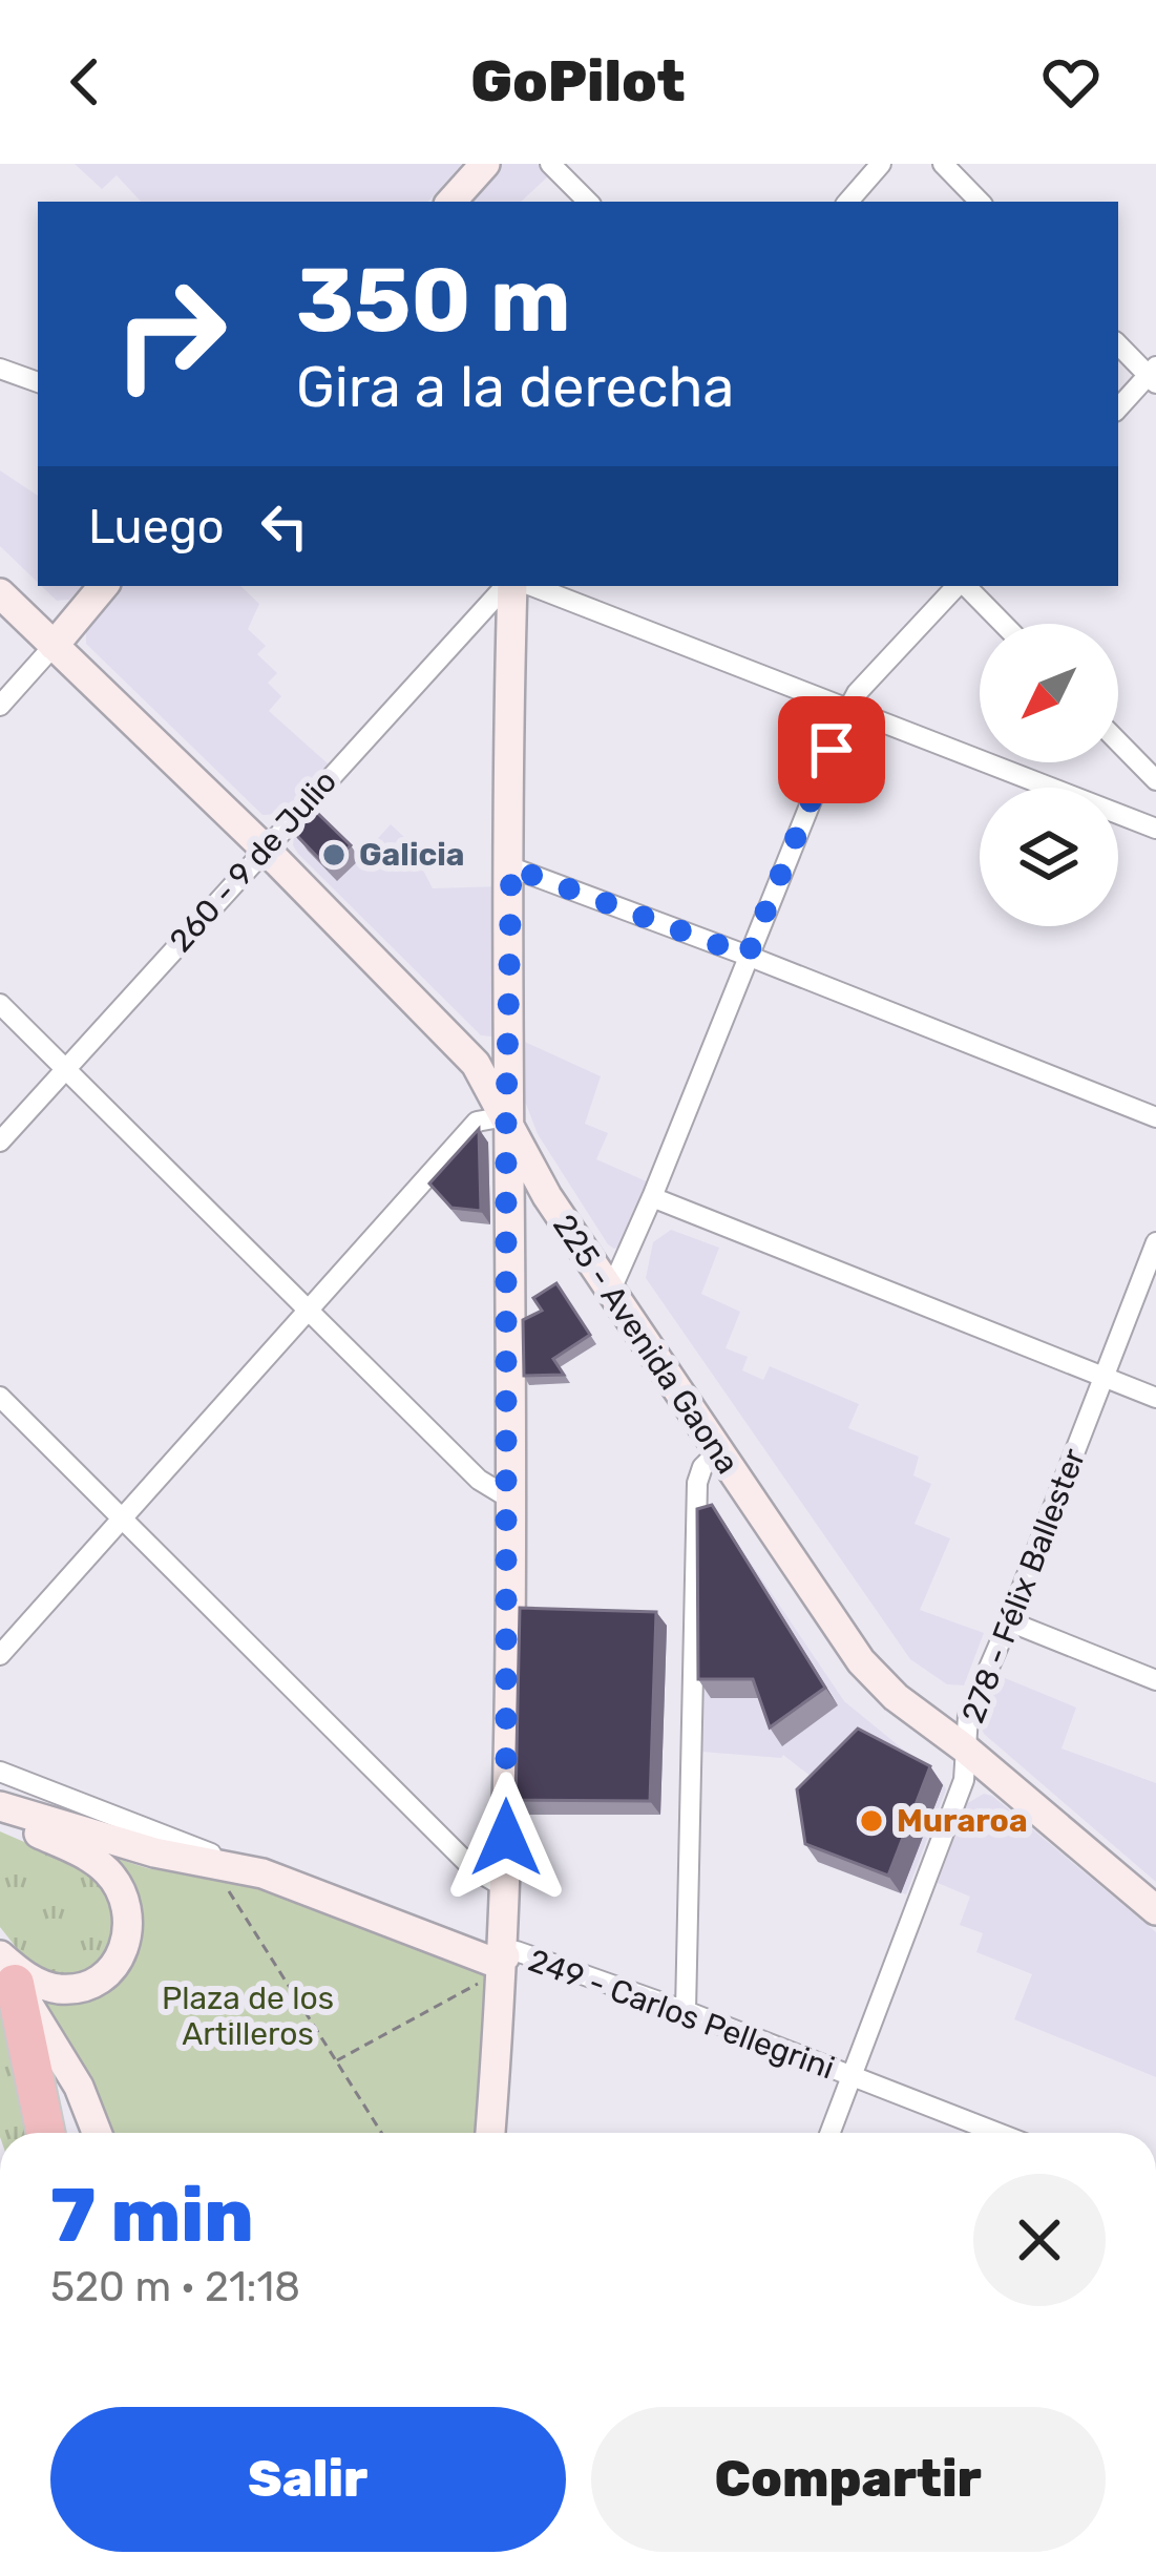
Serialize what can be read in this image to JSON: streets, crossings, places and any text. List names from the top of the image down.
{
  "streets": {
    "street": [
      "260 - 9 de Julio",
      "225 - Avenida Gaona",
      "278 - Félix Ballester",
      "249 - Carlos Pellegrini"
    ]
  },
  "crossings": [
    ["260 - 9 de Julio", "225 - Avenida Gaona"],
    ["225 - Avenida Gaona", "278 - Félix Ballester"],
    ["278 - Félix Ballester", "249 - Carlos Pellegrini"]
  ],
  "parks": ["Plaza de los Artilleros"],
  "places": ["Galicia", "Muraroa"],
  "north": "bottom left",
  "page": {
    "header": "GoPilot",
    "turn": ["350 m", "Gira a la derecha"],
    "then": "Luego",
    "heading": ["7 min", "520 m · 21:18"],
    "buttons": ["Salir", "Compartir"]
  }
}
